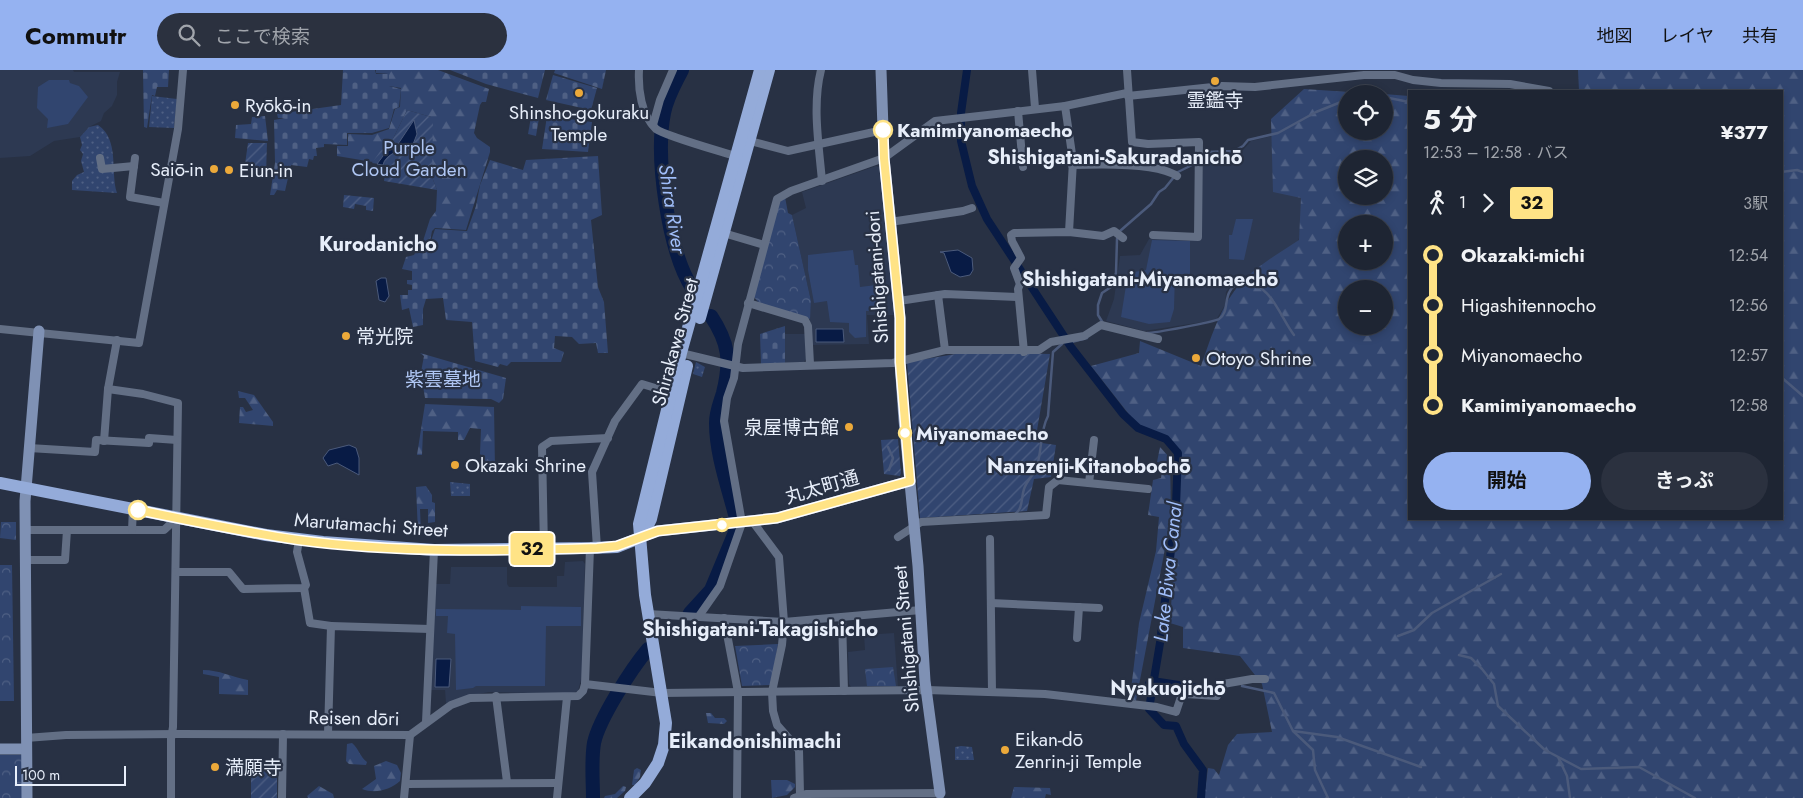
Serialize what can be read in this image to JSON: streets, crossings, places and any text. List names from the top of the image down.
{
  "streets": {
    "main road": ["Shirakawa Street", "Marutamachi Street"],
    "street": [
      "Shishigatani-dori",
      "丸太町通",
      "Shishigatani Street",
      "Reisen dōri"
    ]
  },
  "crossings": [
    ["Shishigatani-dori", "丸太町通"],
    ["Shishigatani-dori", "Shishigatani Street"],
    ["Shirakawa Street", "Marutamachi Street"],
    ["丸太町通", "Marutamachi Street"],
    ["丸太町通", "Shishigatani Street"]
  ],
  "districts": [
    "Shishigatani-Sakuradanichō",
    "Kurodanicho",
    "Shishigatani-Miyanomaechō",
    "Nanzenji-Kitanobochō",
    "Shishigatani-Takagishicho",
    "Nyakuojichō",
    "Eikandonishimachi"
  ],
  "water": ["Shira River", "Lake Biwa Canal"],
  "parks": ["Purple Cloud Garden", "紫雲墓地"],
  "places": [
    "霊鑑寺",
    "Shinsho-gokuraku Temple",
    "Ryōkō-in",
    "Kamimiyanomaecho",
    "Saiō-in",
    "Eiun-in",
    "常光院",
    "Otoyo Shrine",
    "泉屋博古館",
    "Miyanomaecho",
    "Okazaki Shrine",
    "Eikan-dō Zenrin-ji Temple",
    "満願寺"
  ],
  "lines": ["bus line 32"],
  "scale_bar": "100 m",
  "page": {
    "header": "Commutr",
    "search": "ここで検索",
    "nav": ["地図", "レイヤ", "共有"],
    "on_map": "32",
    "map_buttons": ["+", "−"],
    "heading": ["5 分", "12:53 – 12:58 · バス", "¥377"],
    "legs": ["1", "32", "3駅"],
    "list": [
      {
        "name": "Okazaki-michi",
        "value": "12:54"
      },
      {
        "name": "Higashitennocho",
        "value": "12:56"
      },
      {
        "name": "Miyanomaecho",
        "value": "12:57"
      },
      {
        "name": "Kamimiyanomaecho",
        "value": "12:58"
      }
    ],
    "buttons": ["開始", "きっぷ"],
    "scale": "100 m"
  }
}
